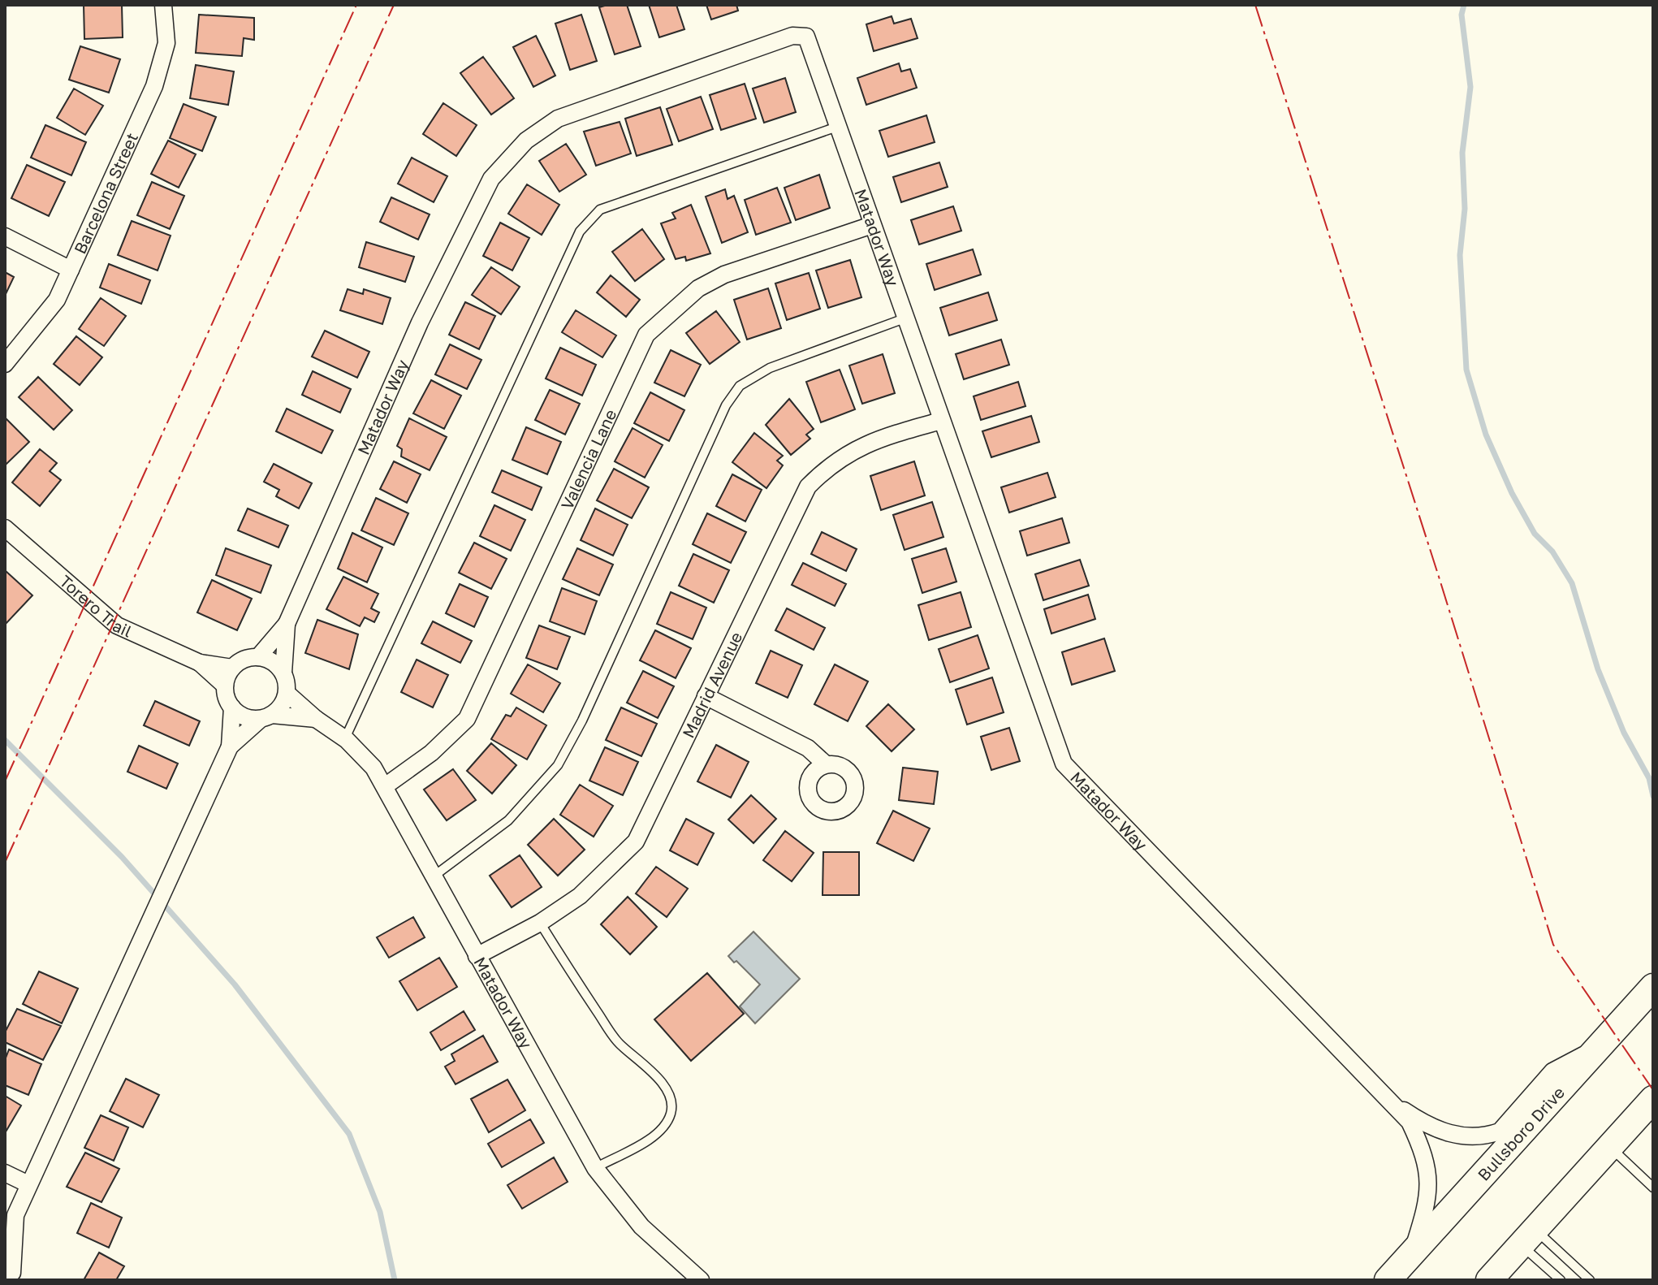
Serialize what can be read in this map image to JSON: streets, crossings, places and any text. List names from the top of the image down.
{
  "streets": {
    "main road": ["Bullsboro Drive"],
    "street": [
      "Barcelona Street",
      "Matador Way",
      "Valencia Lane",
      "Torero Trail",
      "Madrid Avenue"
    ]
  },
  "crossings": [
    ["Matador Way", "Valencia Lane"],
    ["Matador Way", "Torero Trail"],
    ["Matador Way", "Madrid Avenue"],
    ["Matador Way", "Bullsboro Drive"]
  ]
}
